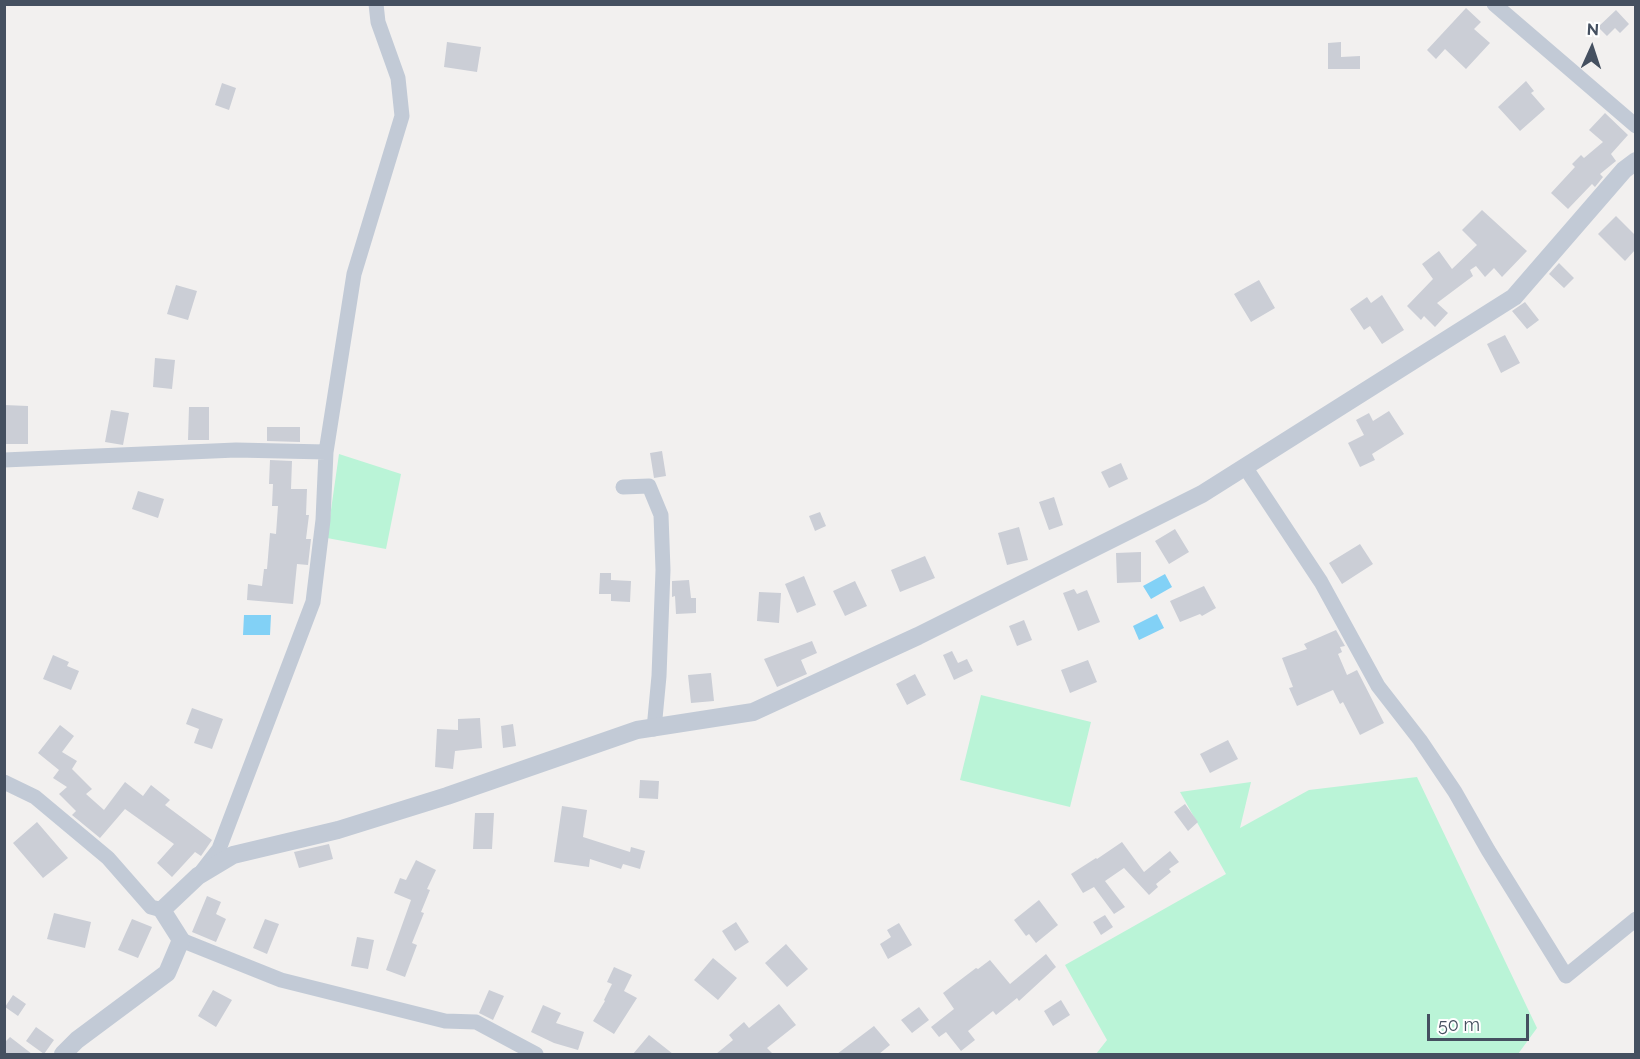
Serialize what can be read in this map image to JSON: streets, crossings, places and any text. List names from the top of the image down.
{
  "scale_bar": "50 m",
  "north": "top"
}
